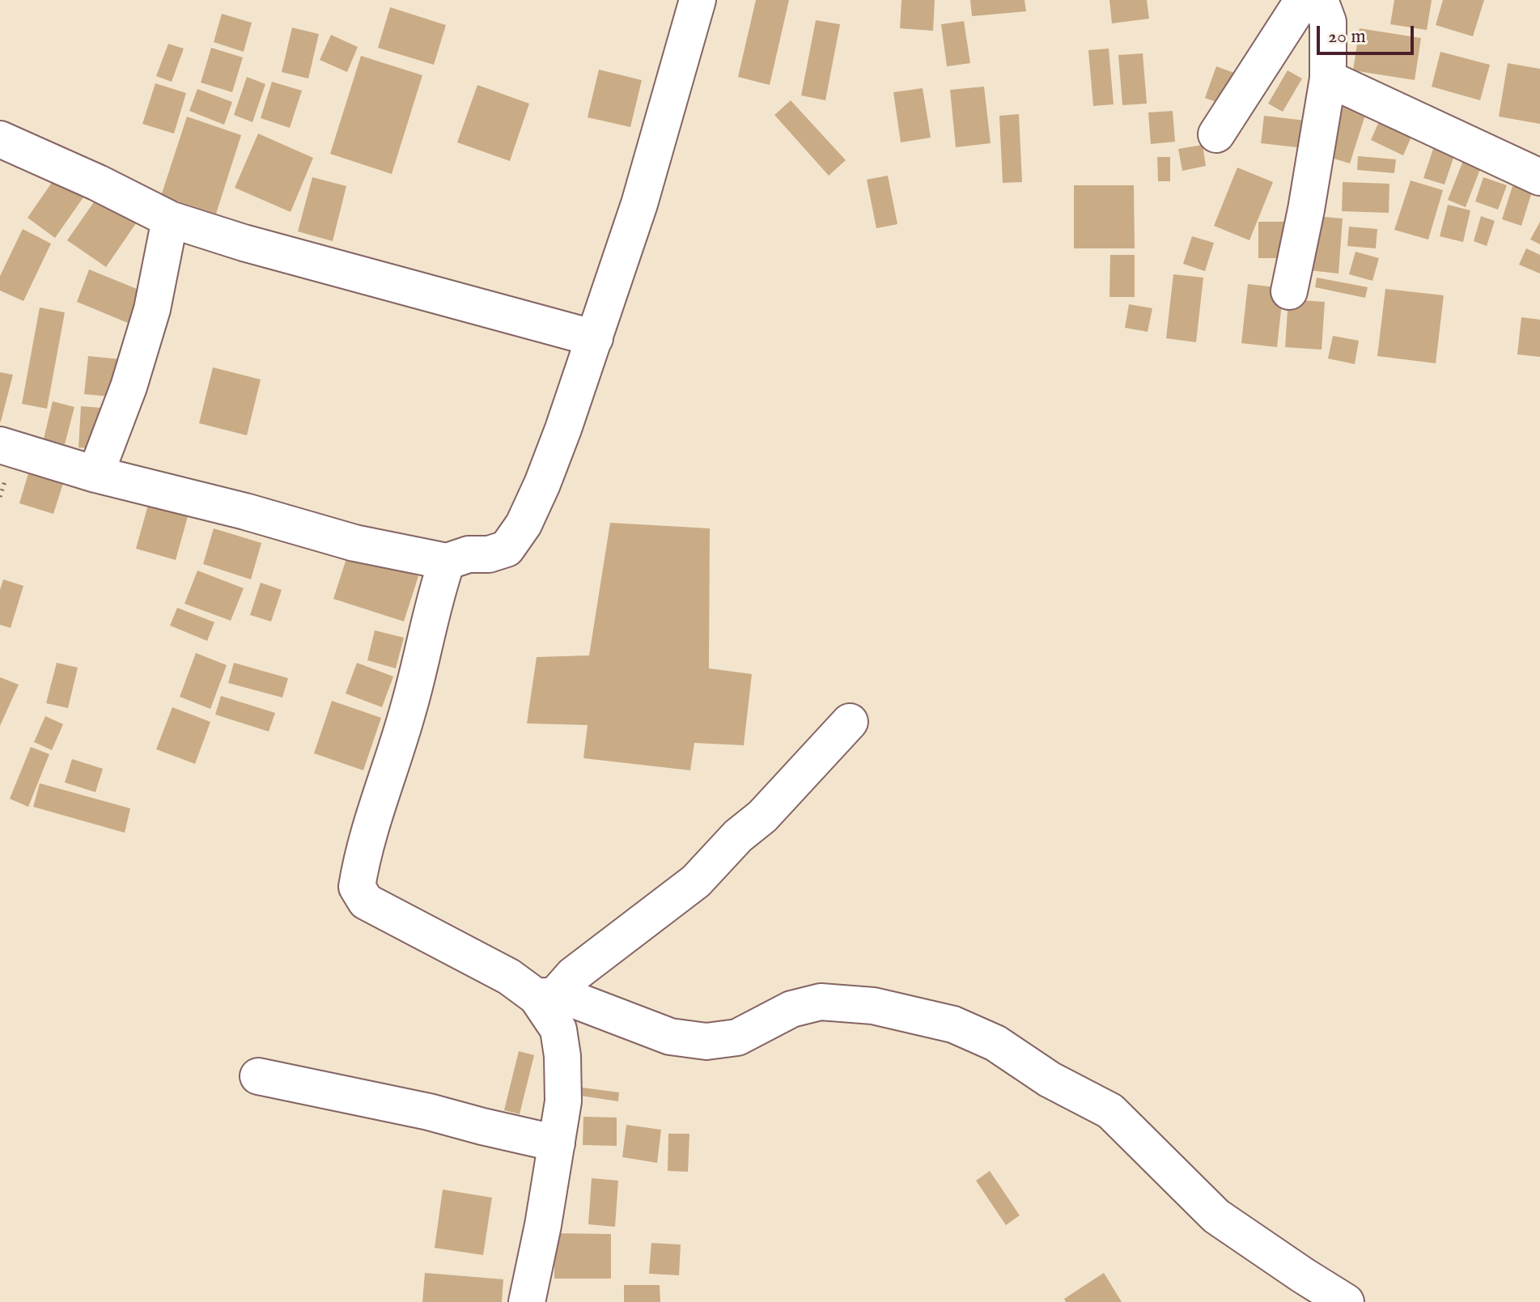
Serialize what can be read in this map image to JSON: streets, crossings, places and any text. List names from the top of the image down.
{
  "scale_bar": "20 m"
}
